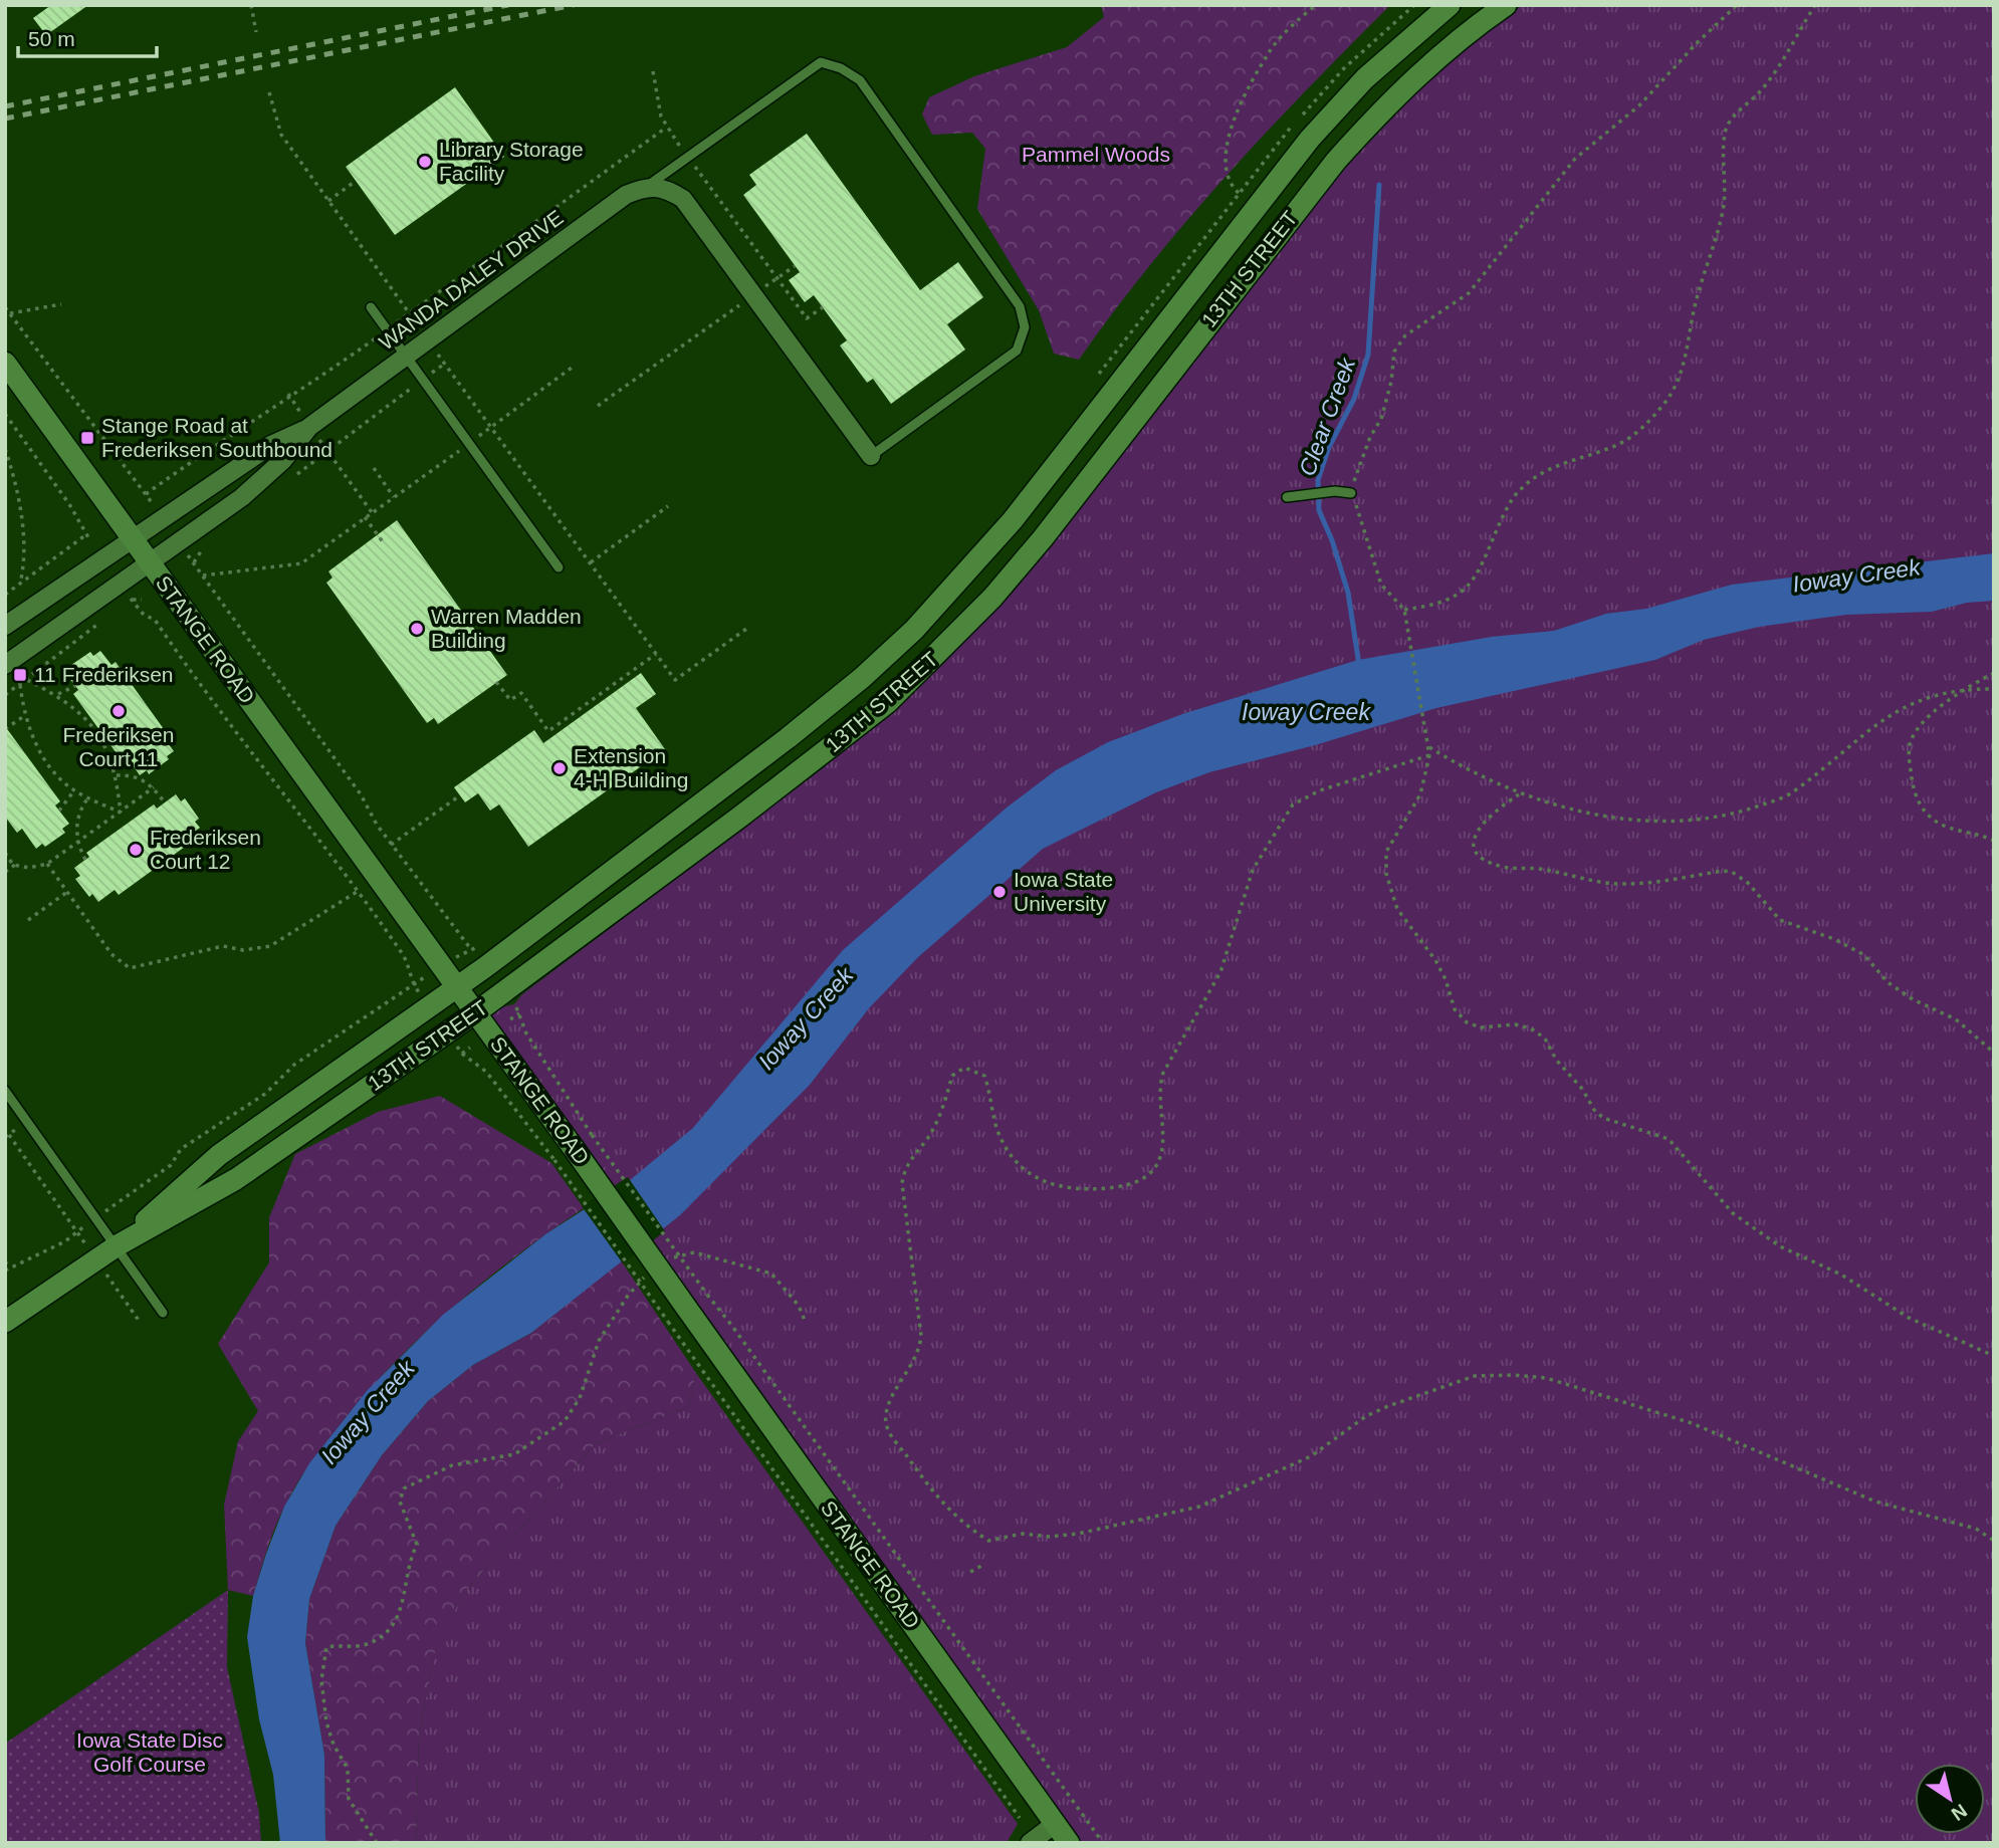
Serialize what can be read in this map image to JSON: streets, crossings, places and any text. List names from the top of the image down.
{
  "streets": {
    "main road": ["13TH STREET", "STANGE ROAD"],
    "street": ["WANDA DALEY DRIVE"]
  },
  "crossings": [
    ["13TH STREET", "STANGE ROAD"],
    ["WANDA DALEY DRIVE", "STANGE ROAD"]
  ],
  "water": ["Clear Creek", "Ioway Creek"],
  "parks": ["Pammel Woods", "Iowa State Disc Golf Course"],
  "places": {
    "other": [
      "Library Storage Facility",
      "Warren Madden Building",
      "Frederiksen Court 11",
      "Extension 4-H Building",
      "Frederiksen Court 12",
      "Iowa State University"
    ],
    "transit": ["Stange Road at Frederiksen Southbound", "11 Frederiksen"]
  },
  "scale_bar": "50 m",
  "north": "bottom right"
}
